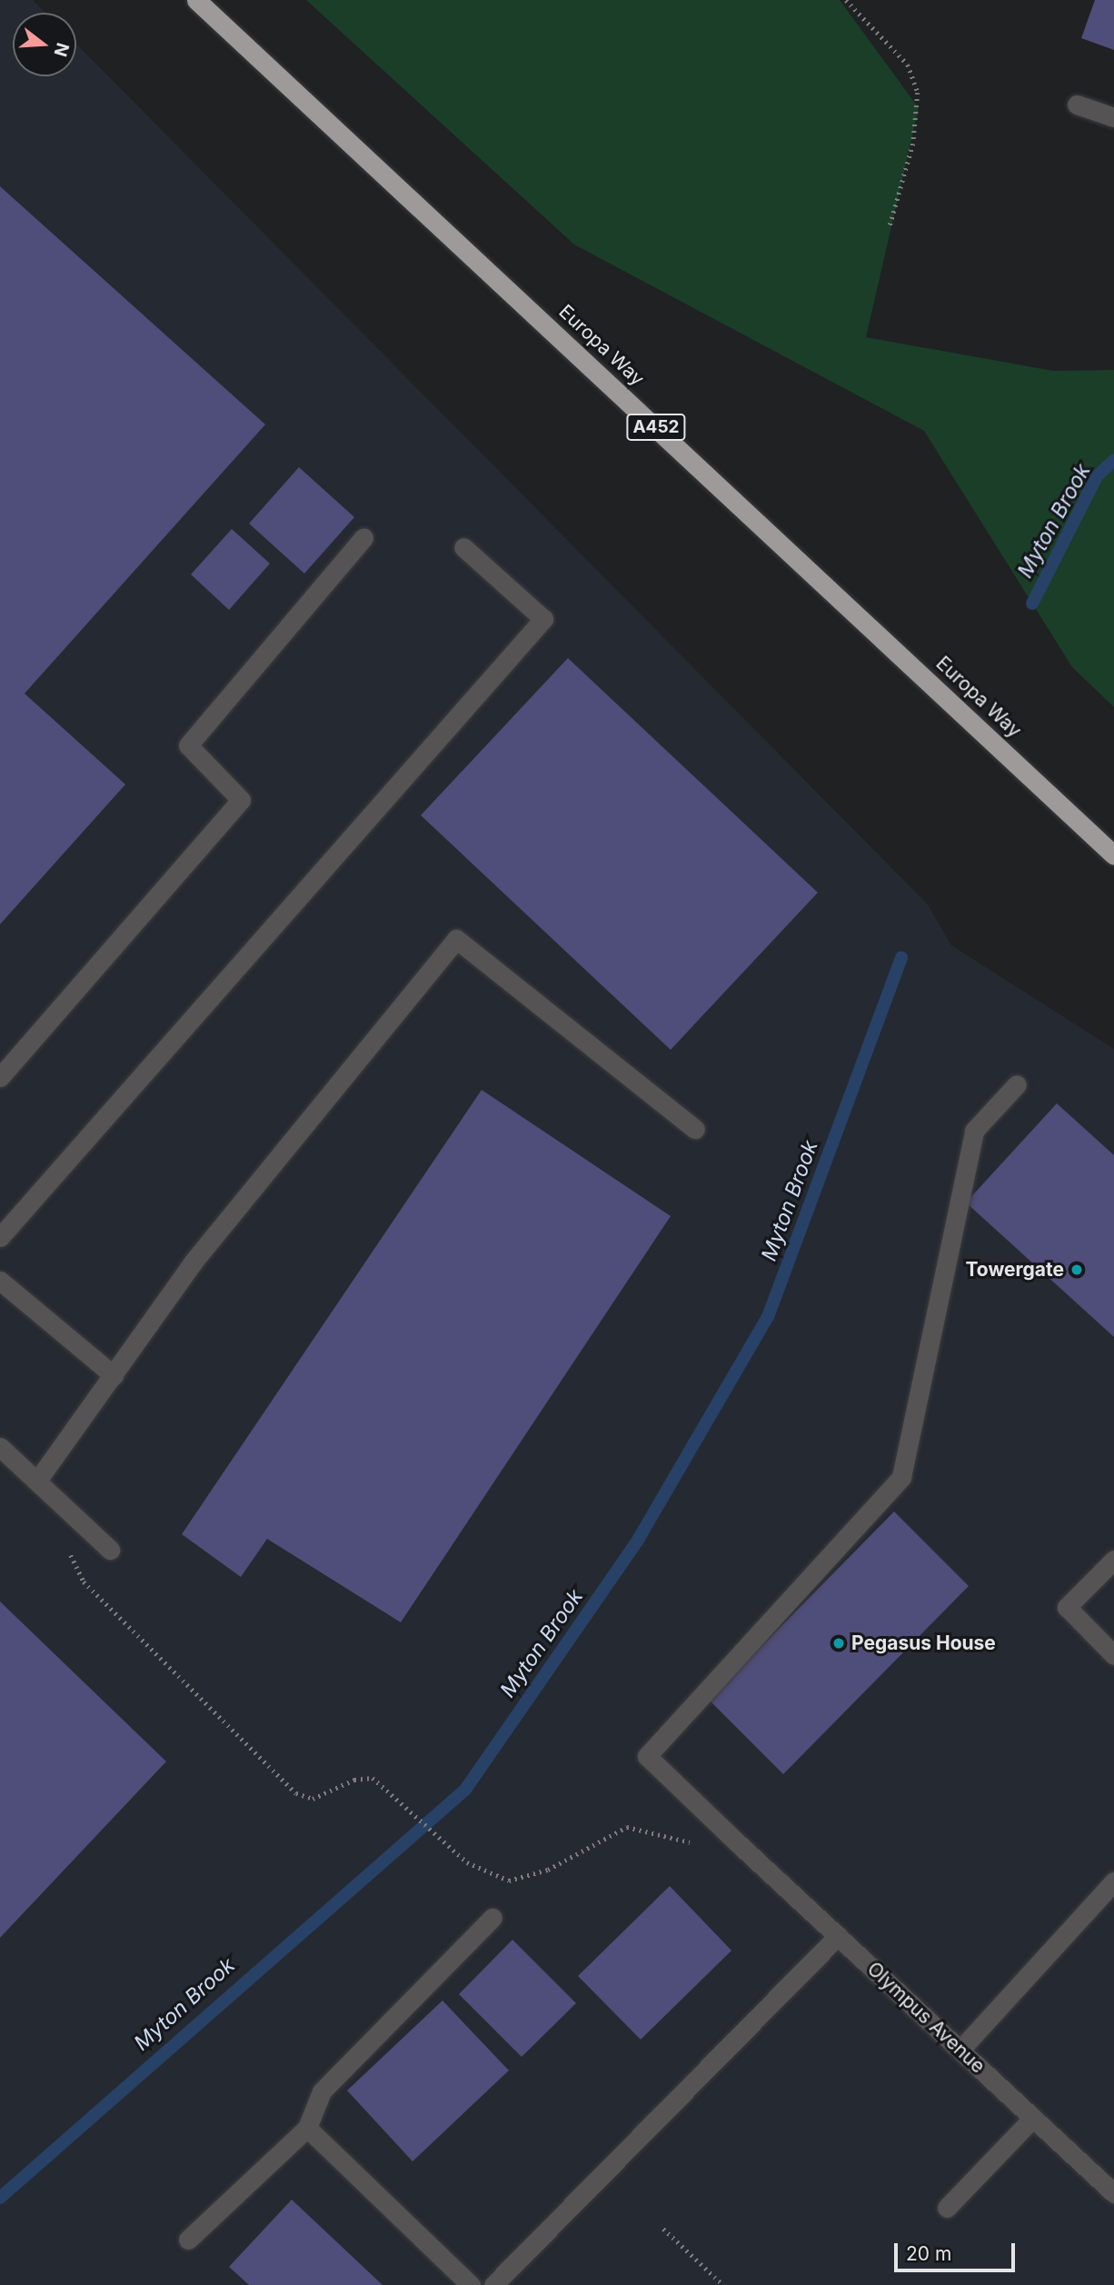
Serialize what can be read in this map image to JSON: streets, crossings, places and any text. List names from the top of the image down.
{
  "streets": {
    "highway": ["Europa Way", "A452"],
    "street": ["Olympus Avenue"]
  },
  "water": ["Myton Brook"],
  "places": ["Towergate", "Pegasus House"],
  "scale_bar": "20 m",
  "north": "right"
}
